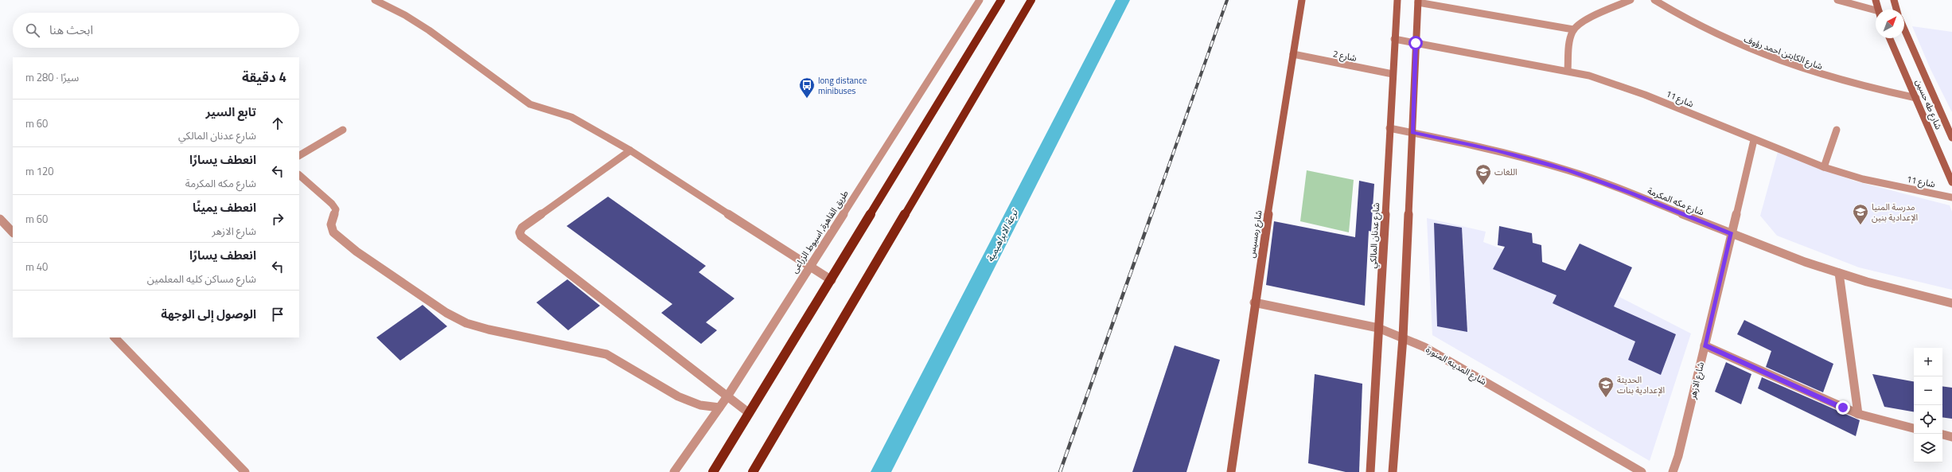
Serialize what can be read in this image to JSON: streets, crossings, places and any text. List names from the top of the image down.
{
  "streets": {
    "main road": ["شارع طه حسين", "شارع رمسيس", "شارع عدنان المالكي"],
    "street": [
      "شارع الكابتن احمد رؤوف",
      "شارع 2",
      "شارع 11",
      "شارع مكه المكرمة",
      "طريق القاهرة, اسيوط الزراعى",
      "شارع المدينه المنورة",
      "شارع الازهر"
    ]
  },
  "crossings": [
    ["شارع الكابتن احمد رؤوف", "شارع طه حسين"],
    ["شارع 2", "شارع رمسيس"],
    ["شارع 2", "شارع عدنان المالكي"],
    ["شارع 11", "شارع عدنان المالكي"],
    ["شارع 11", "شارع الازهر"],
    ["شارع مكه المكرمة", "شارع عدنان المالكي"],
    ["شارع مكه المكرمة", "شارع الازهر"],
    ["شارع رمسيس", "شارع المدينه المنورة"],
    ["شارع عدنان المالكي", "شارع المدينه المنورة"]
  ],
  "water": ["ترعة الابراهيمية"],
  "places": {
    "bus stop": ["long distance minibuses"],
    "school or university": ["اللغات", "مدرسة المنيا الإعدادية بنين", "الحديثة الإعدادية بنات"]
  },
  "north": "top right",
  "page": {
    "search": "ابحث هنا",
    "heading": ["4 دقيقة", "سيرًا · 280 m"],
    "list": [
      ["تابع السير", "شارع عدنان المالكي", "60 m"],
      ["انعطف يسارًا", "شارع مكه المكرمة", "120 m"],
      ["انعطف يمينًا", "شارع الازهر", "60 m"],
      ["انعطف يسارًا", "شارع مساكن كليه المعلمين", "40 m"],
      "الوصول إلى الوجهة"
    ],
    "map_buttons": ["+", "−"]
  }
}
